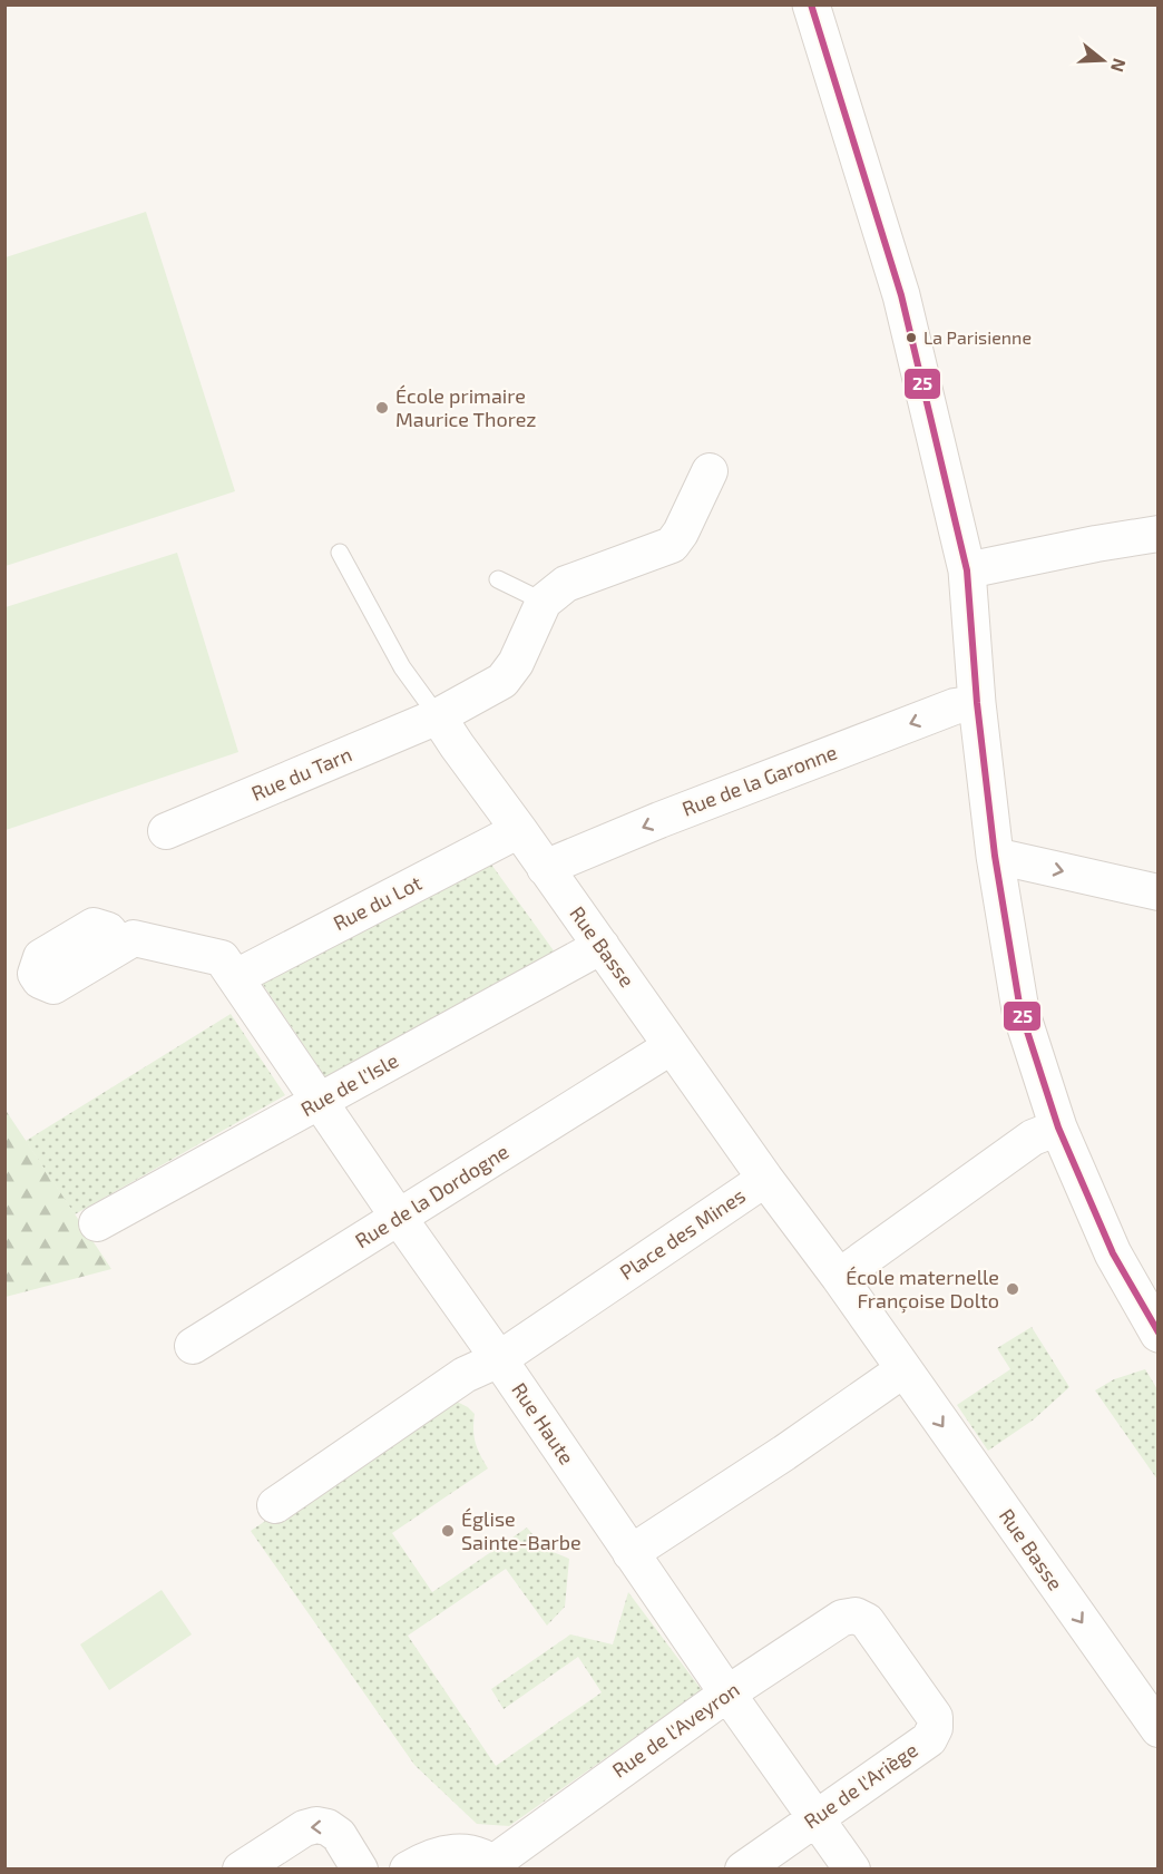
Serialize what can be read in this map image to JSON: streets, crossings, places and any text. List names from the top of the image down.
{
  "streets": {
    "street": [
      "Rue du Tarn",
      "Rue de la Garonne",
      "Rue du Lot",
      "Rue Basse",
      "Rue de l'Isle",
      "Rue de la Dordogne",
      "Place des Mines",
      "Rue Haute",
      "Rue de l'Aveyron",
      "Rue de l'Ariège"
    ]
  },
  "crossings": [
    ["Rue du Tarn", "Rue Basse"],
    ["Rue de la Garonne", "Rue Basse"],
    ["Rue du Lot", "Rue Basse"],
    ["Rue du Lot", "Rue Haute"],
    ["Rue Basse", "Rue de l'Isle"],
    ["Rue Basse", "Rue de la Dordogne"],
    ["Rue Basse", "Place des Mines"],
    ["Rue de l'Isle", "Rue Haute"],
    ["Rue de la Dordogne", "Rue Haute"],
    ["Place des Mines", "Rue Haute"],
    ["Rue Haute", "Rue de l'Aveyron"],
    ["Rue Haute", "Rue de l'Ariège"],
    ["Rue de l'Aveyron", "Rue de l'Ariège"]
  ],
  "one_way": ["Rue de la Garonne", "Rue Basse"],
  "places": [
    "La Parisienne",
    "École primaire Maurice Thorez",
    "École maternelle Françoise Dolto",
    "Église Sainte-Barbe"
  ],
  "lines": ["transit line 25"],
  "north": "right"
}
